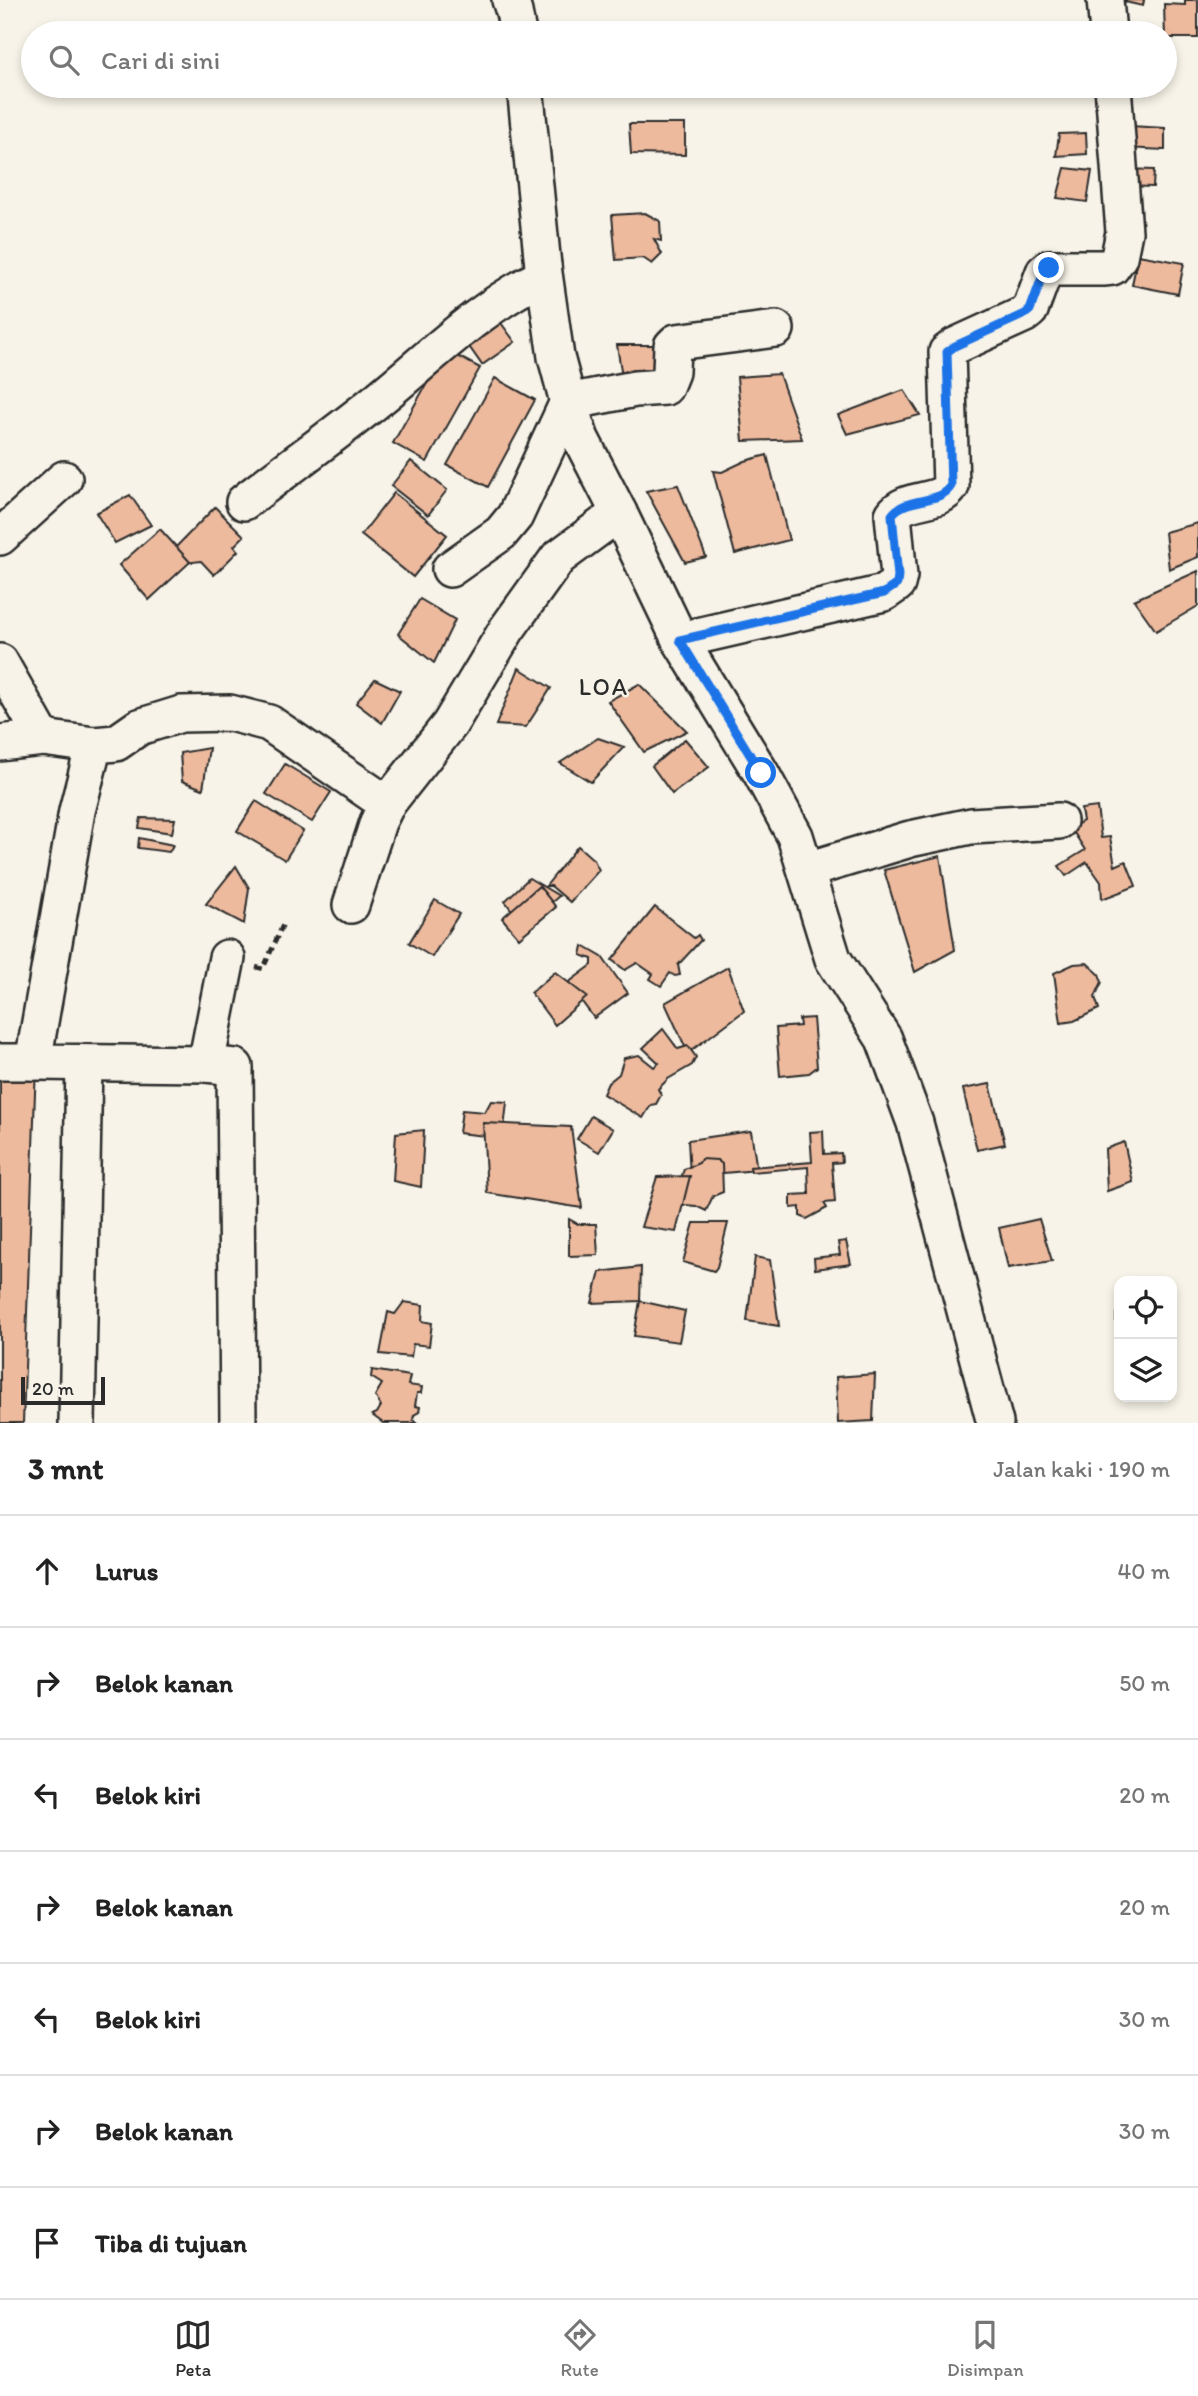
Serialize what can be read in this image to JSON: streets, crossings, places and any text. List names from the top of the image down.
{
  "districts": ["LOA"],
  "scale_bar": "20 m",
  "page": {
    "search": "Cari di sini",
    "scale": "20 m",
    "heading": ["3 mnt", "Jalan kaki · 190 m"],
    "list": [
      ["Lurus", "40 m"],
      ["Belok kanan", "50 m"],
      ["Belok kiri", "20 m"],
      ["Belok kanan", "20 m"],
      ["Belok kiri", "30 m"],
      ["Belok kanan", "30 m"],
      "Tiba di tujuan"
    ],
    "nav": ["Peta", "Rute", "Disimpan"]
  }
}
